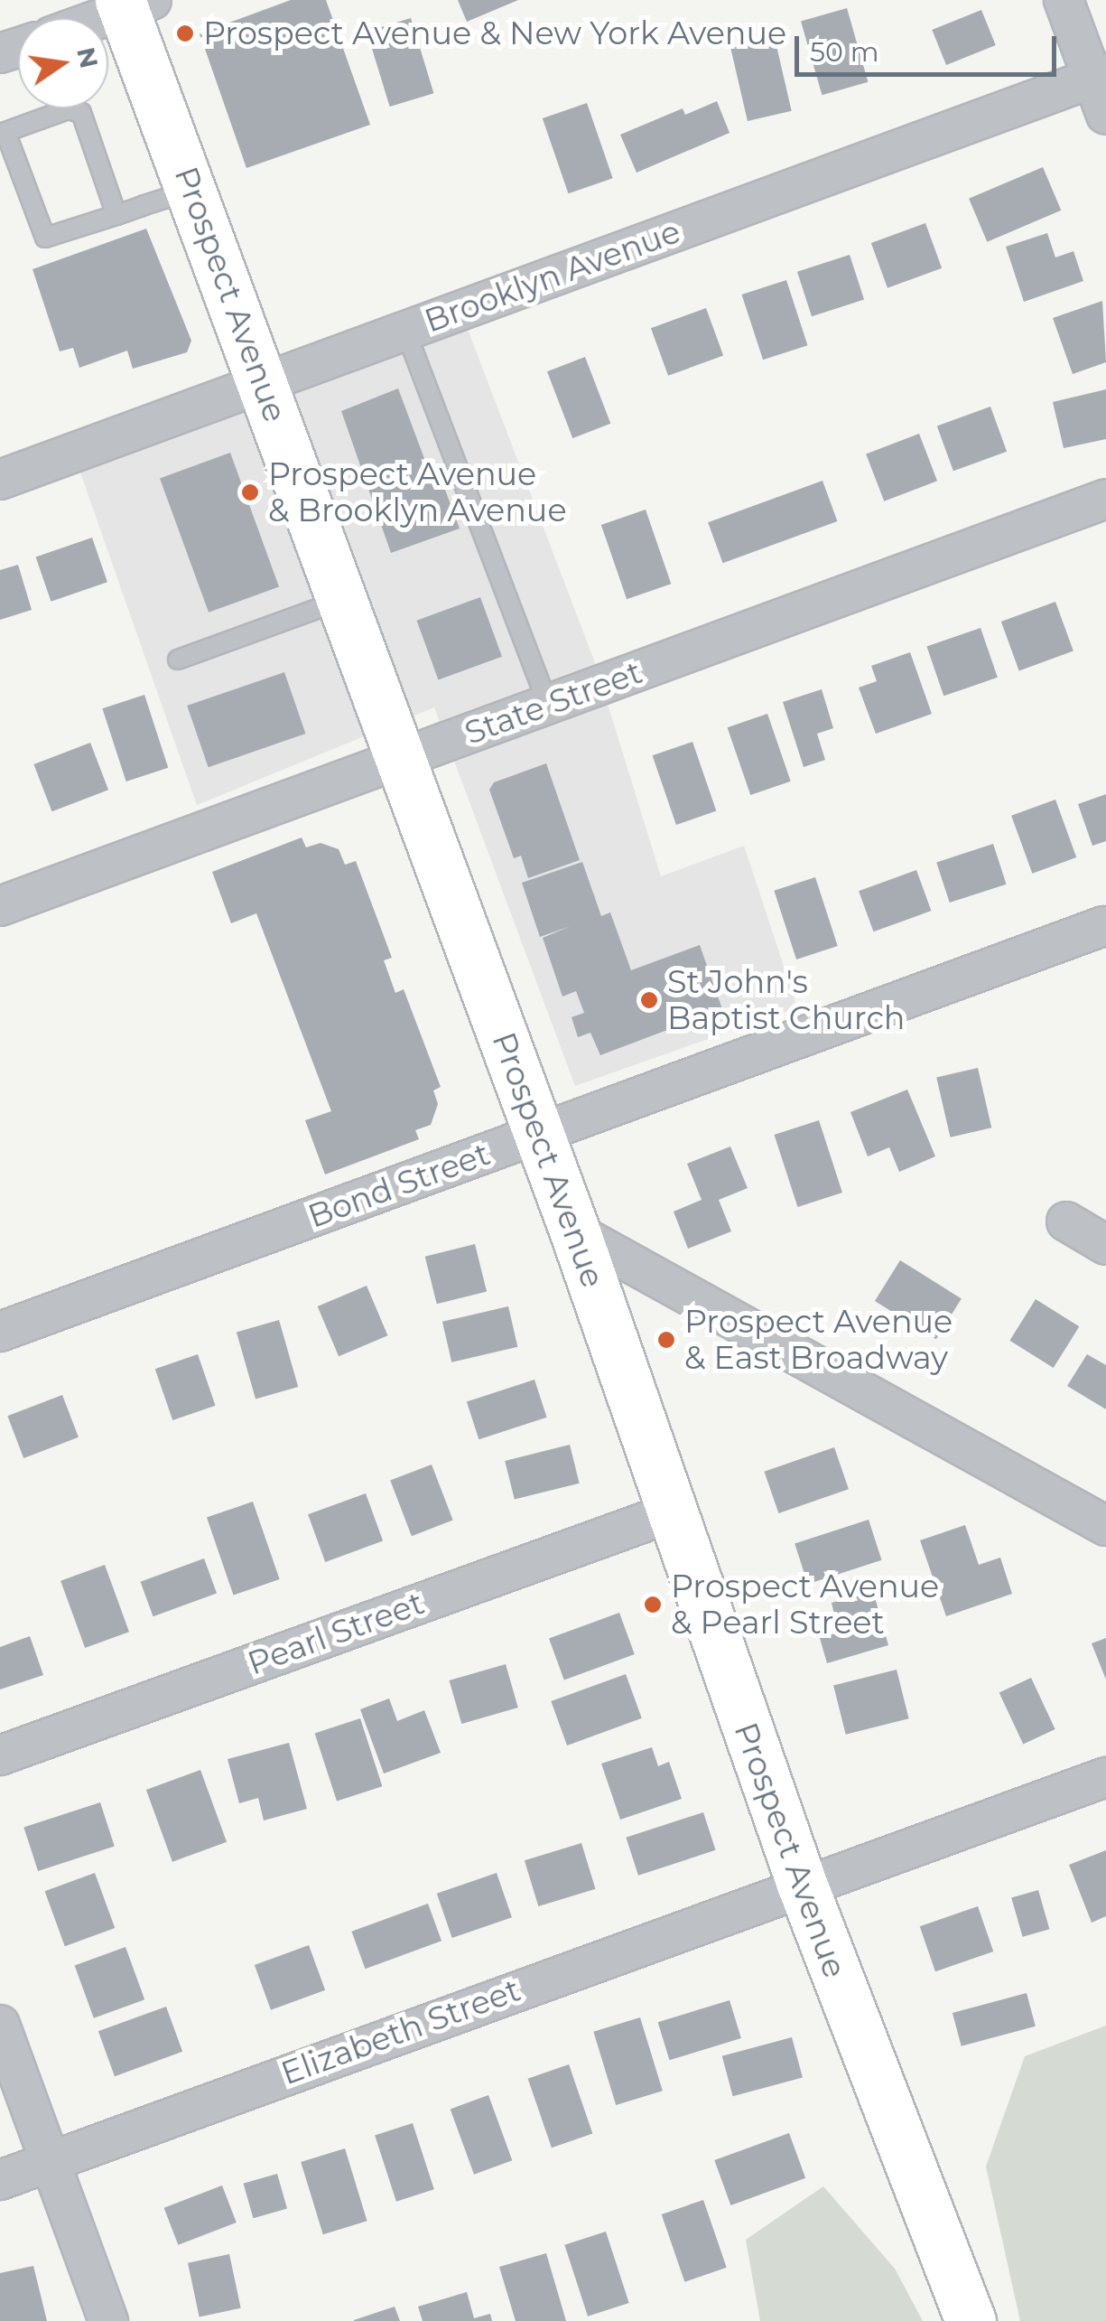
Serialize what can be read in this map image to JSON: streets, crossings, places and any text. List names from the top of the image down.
{
  "streets": {
    "main road": ["Prospect Avenue"],
    "street": [
      "Brooklyn Avenue",
      "State Street",
      "Bond Street",
      "Pearl Street",
      "Elizabeth Street"
    ]
  },
  "crossings": [
    ["Brooklyn Avenue", "Prospect Avenue"],
    ["Prospect Avenue", "State Street"],
    ["Prospect Avenue", "Bond Street"],
    ["Prospect Avenue", "Pearl Street"],
    ["Prospect Avenue", "Elizabeth Street"]
  ],
  "places": [
    "Prospect Avenue & New York Avenue",
    "Prospect Avenue & Brooklyn Avenue",
    "St John's Baptist Church",
    "Prospect Avenue & East Broadway",
    "Prospect Avenue & Pearl Street"
  ],
  "scale_bar": "50 m",
  "north": "right"
}
